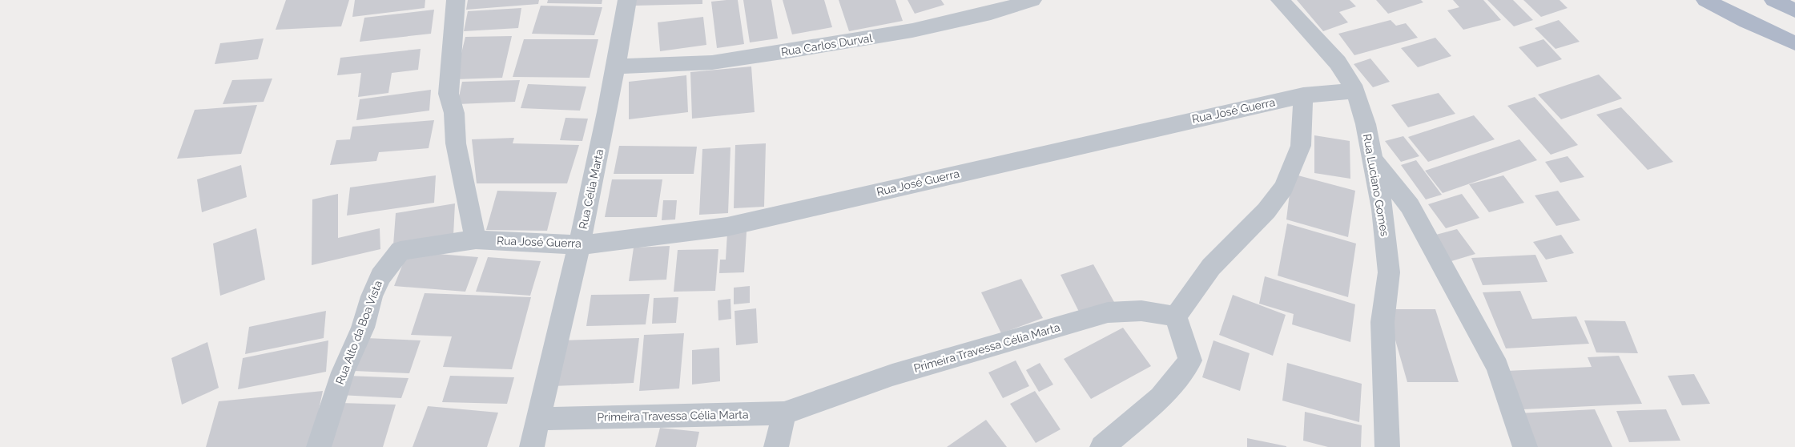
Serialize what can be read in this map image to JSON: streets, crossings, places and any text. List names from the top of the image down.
{
  "streets": {
    "street": [
      "Rua Carlos Durval",
      "Rua José Guerra",
      "Rua Luciano Gomes",
      "Rua Célia Marta",
      "Rua Alto da Boa Vista",
      "Primeira Travessa Célia Marta"
    ]
  },
  "crossings": [
    ["Rua Carlos Durval", "Rua Célia Marta"],
    ["Rua José Guerra", "Rua Luciano Gomes"],
    ["Rua José Guerra", "Rua Célia Marta"],
    ["Rua José Guerra", "Rua Alto da Boa Vista"],
    ["Rua Célia Marta", "Primeira Travessa Célia Marta"]
  ]
}
